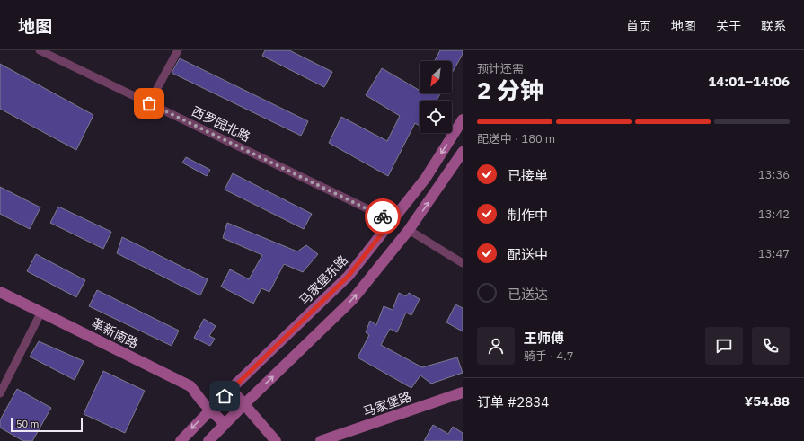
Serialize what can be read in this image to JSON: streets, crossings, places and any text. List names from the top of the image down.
{
  "streets": {
    "main road": ["马家堡东路", "革新南路", "马家堡路"],
    "street": ["西罗园北路"]
  },
  "crossings": [
    ["西罗园北路", "马家堡东路"],
    ["马家堡东路", "革新南路"]
  ],
  "scale_bar": "50 m",
  "north": "bottom left",
  "page": {
    "header": "地图",
    "nav": [
      "首页",
      "地图",
      "关于",
      "联系"
    ],
    "heading": ["2 分钟", "预计还需", "14:01–14:06"],
    "panel": [
      "王师傅",
      "骑手 · 4.7",
      "订单 #2834",
      "¥54.88"
    ],
    "bar": "配送中 · 180 m",
    "list": [
      ["已接单", "13:36"],
      ["制作中", "13:42"],
      ["配送中", "13:47"],
      "已送达"
    ],
    "scale": "50 m"
  }
}
